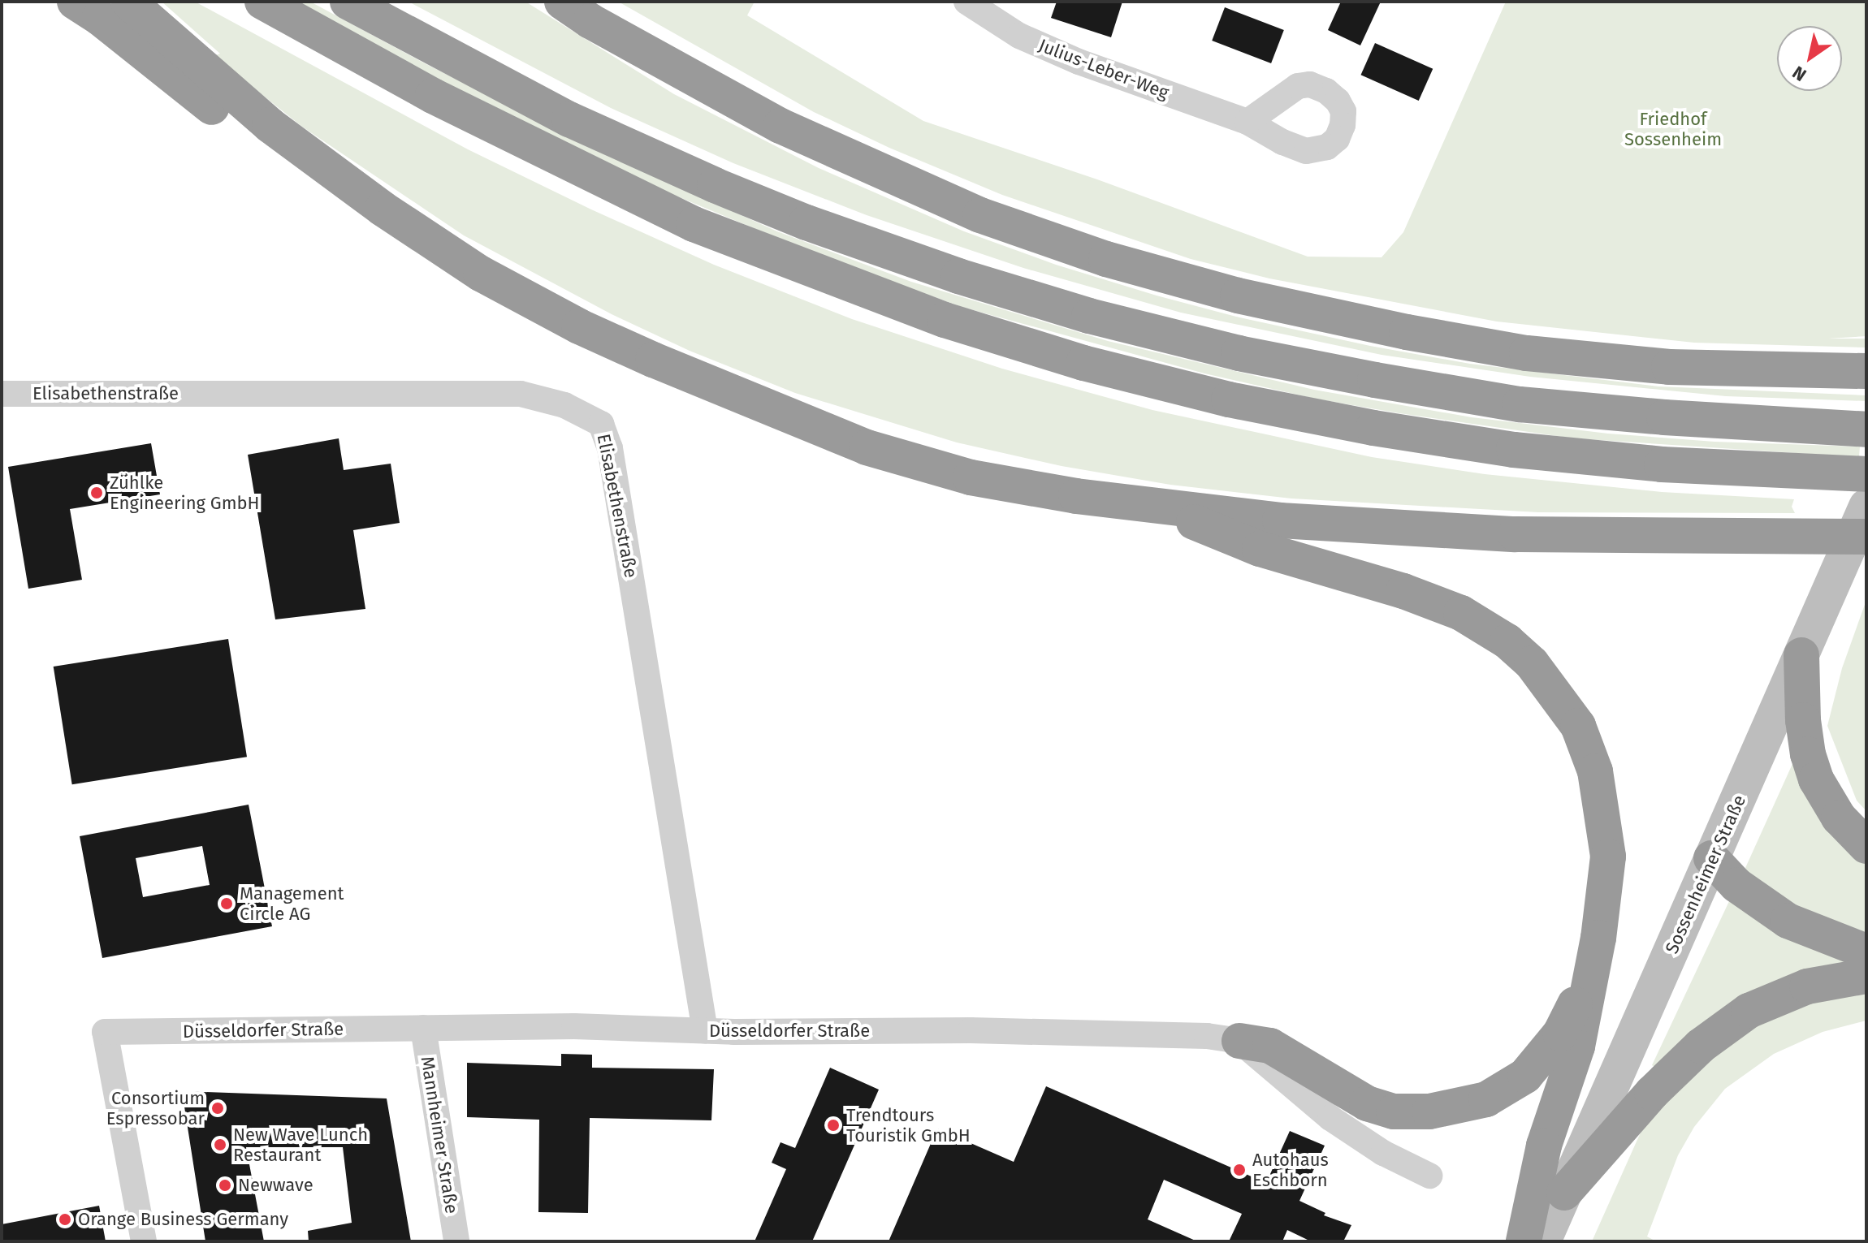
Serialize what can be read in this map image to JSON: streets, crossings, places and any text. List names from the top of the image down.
{
  "streets": {
    "main road": ["Sossenheimer Straße"],
    "street": [
      "Julius-Leber-Weg",
      "Elisabethenstraße",
      "Düsseldorfer Straße",
      "Mannheimer Straße"
    ]
  },
  "crossings": [
    ["Elisabethenstraße", "Düsseldorfer Straße"],
    ["Düsseldorfer Straße", "Mannheimer Straße"]
  ],
  "parks": ["Friedhof Sossenheim"],
  "places": [
    "Zühlke Engineering GmbH",
    "Management Circle AG",
    "Consortium Espressobar",
    "Trendtours Touristik GmbH",
    "New Wave Lunch Restaurant",
    "Autohaus Eschborn",
    "Newwave",
    "Orange Business Germany"
  ],
  "north": "bottom left"
}
